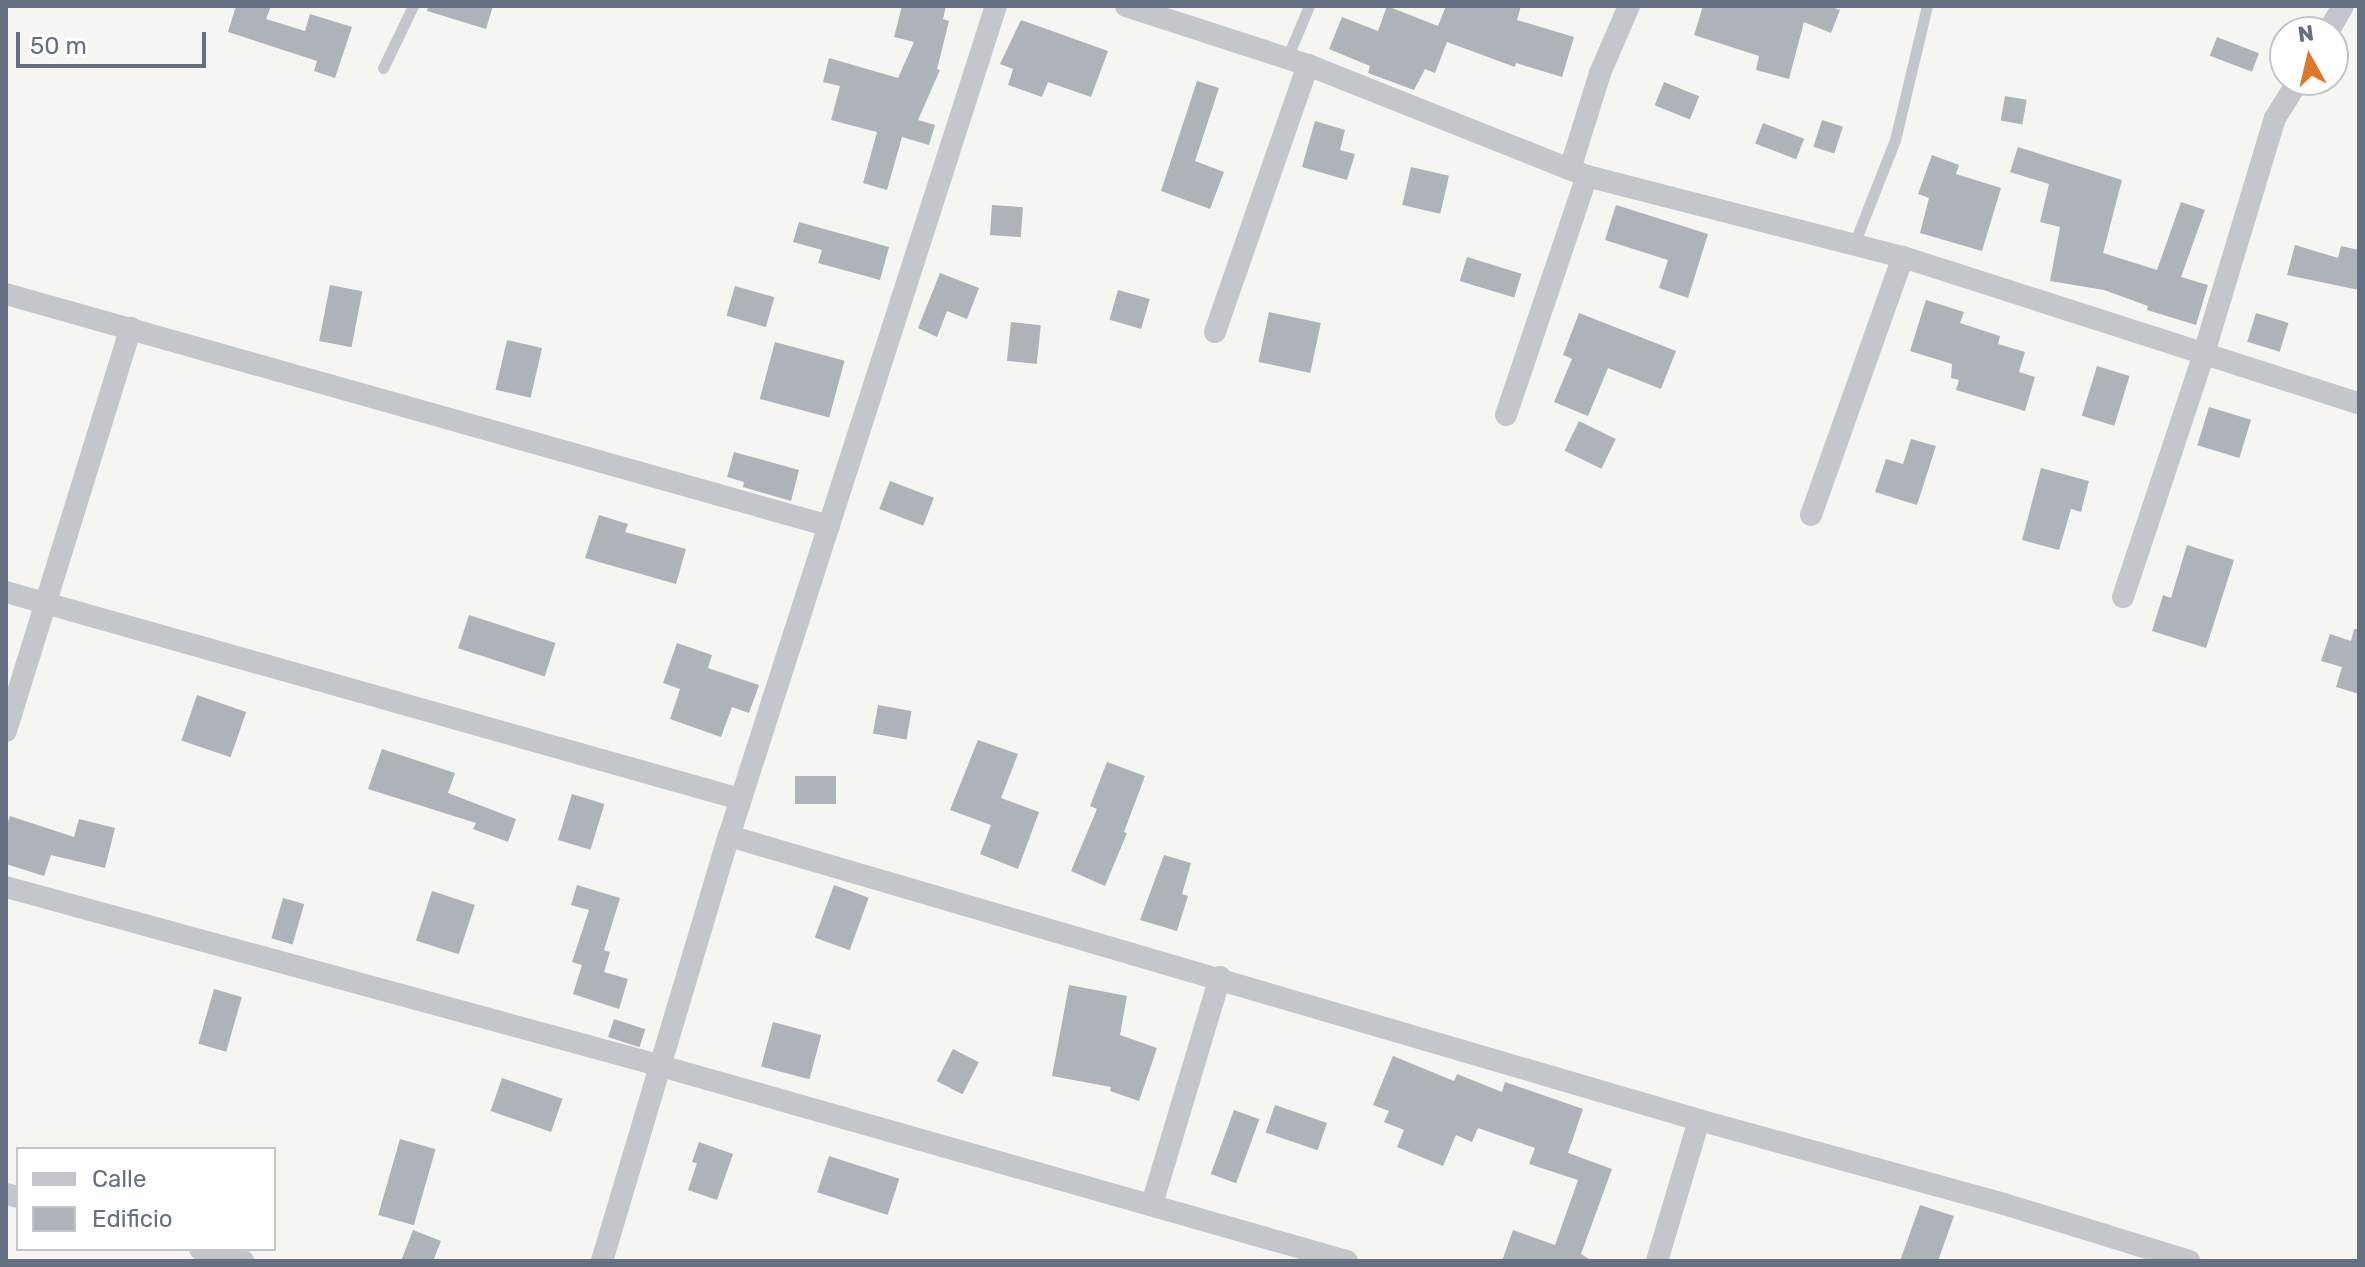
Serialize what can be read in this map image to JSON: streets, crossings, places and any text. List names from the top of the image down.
{
  "legend": ["Calle", "Edificio"],
  "scale_bar": "50 m",
  "north": "top"
}
